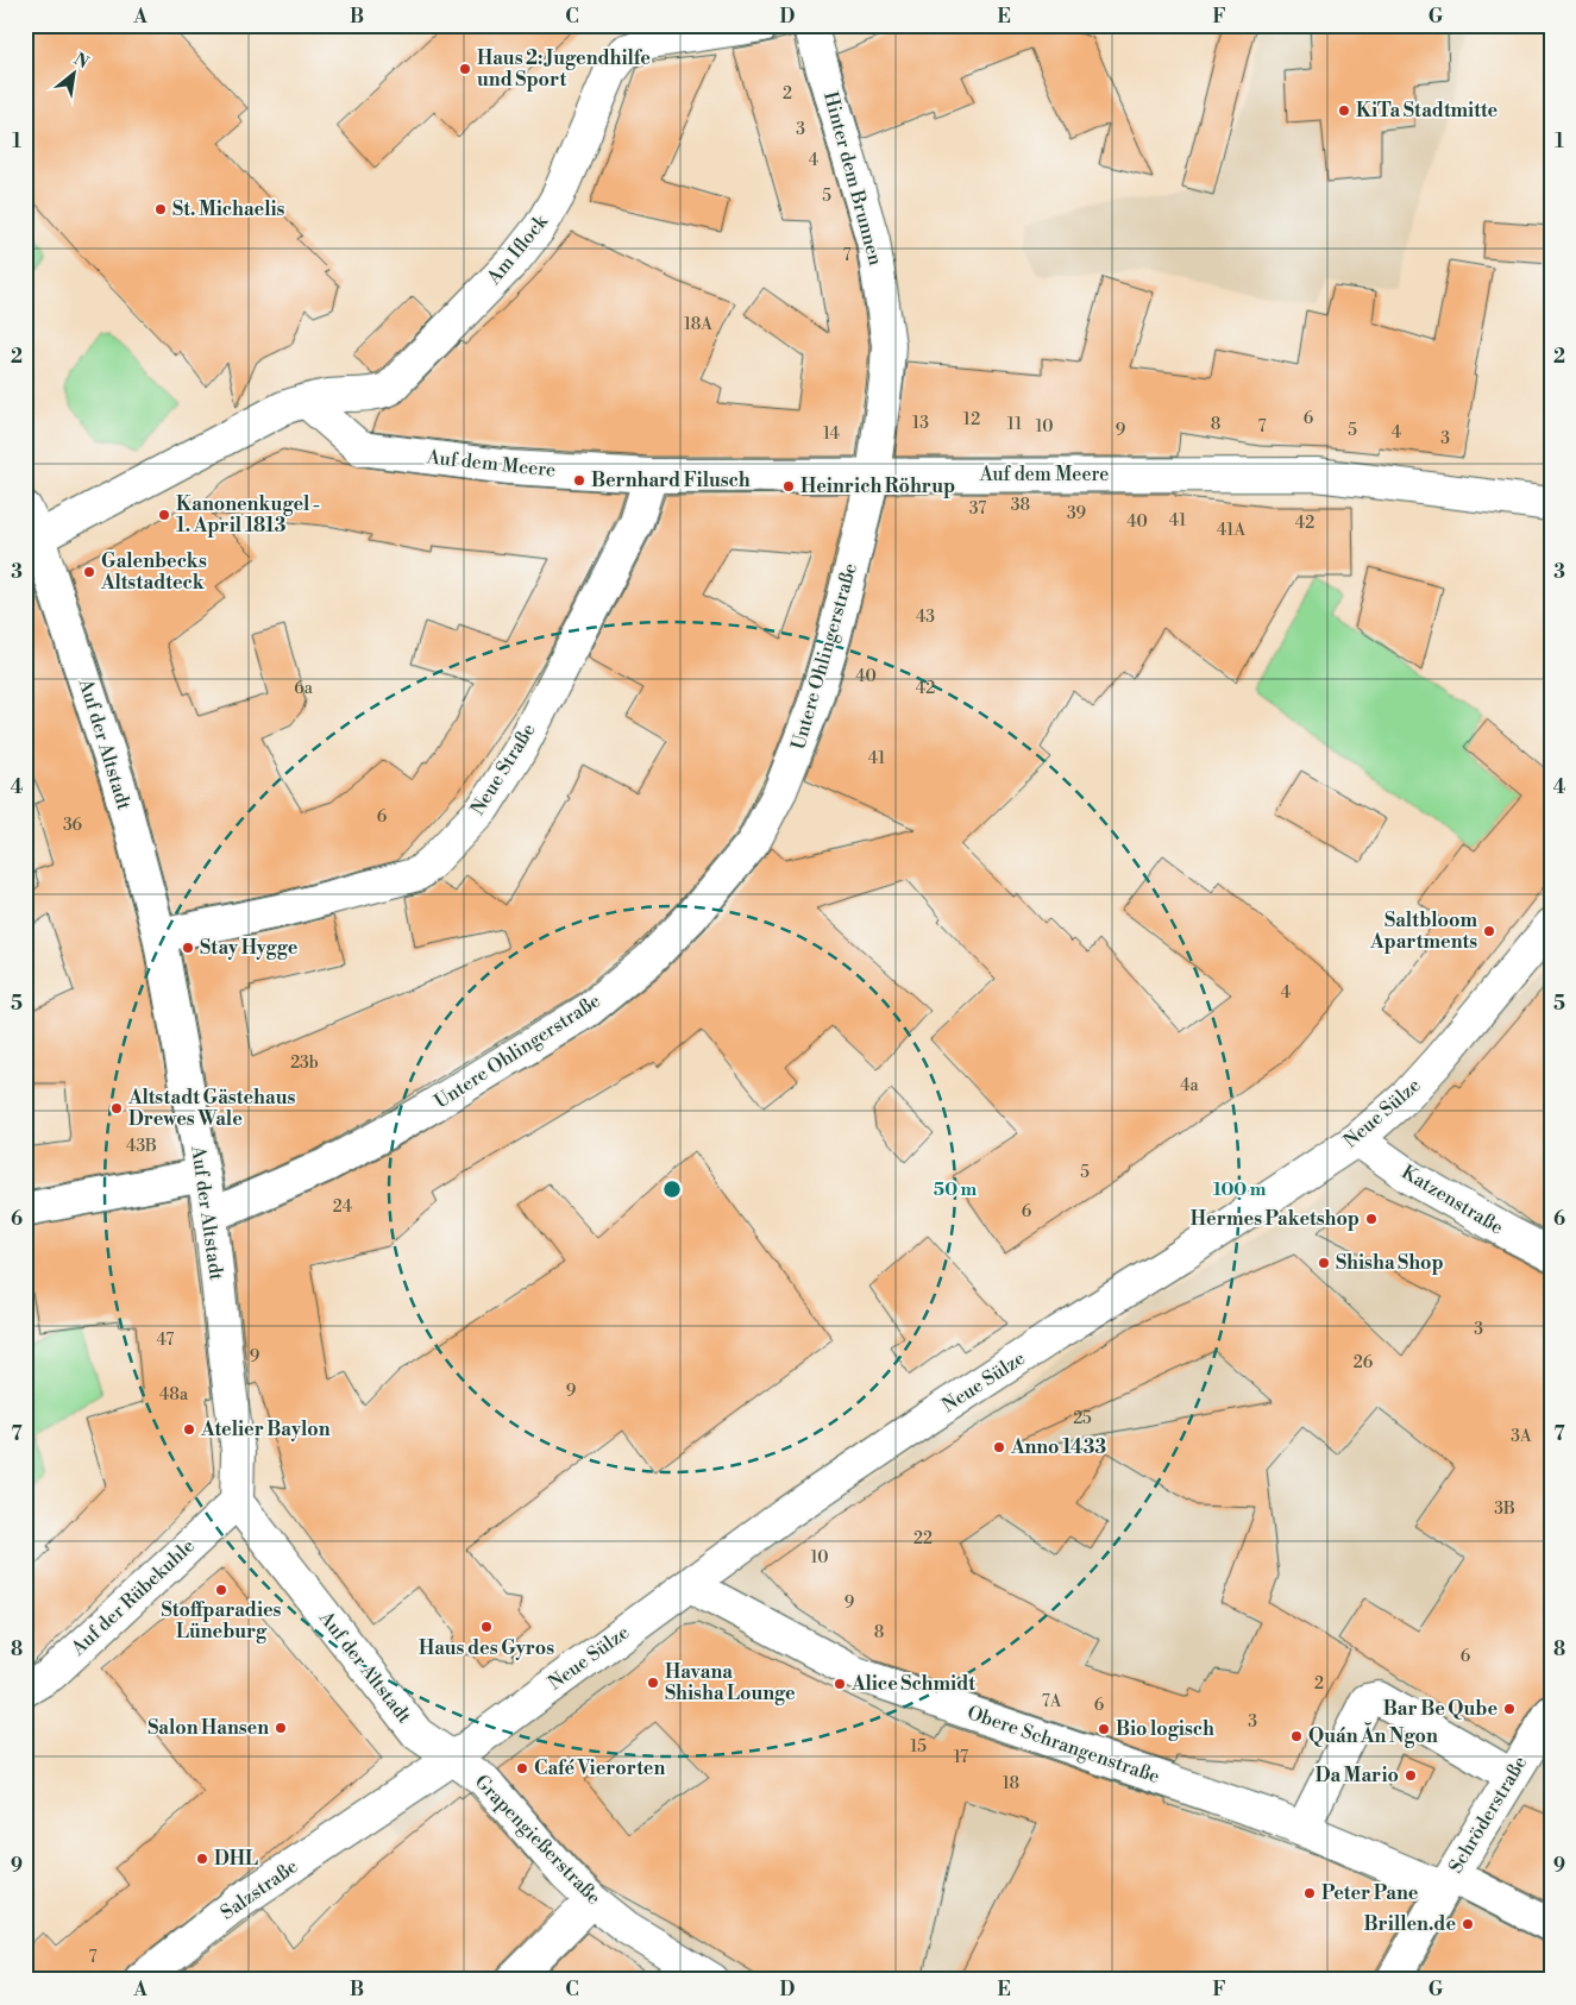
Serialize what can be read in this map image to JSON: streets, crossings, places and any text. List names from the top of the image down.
{
  "streets": {
    "street": [
      "Hinter dem Brunnen",
      "Am Iflock",
      "Auf dem Meere",
      "Untere Ohlingerstraße",
      "Auf der Altstadt",
      "Neue Straße",
      "Neue Sülze",
      "Katzenstraße",
      "Auf der Rübekuhle",
      "Obere Schrangenstraße",
      "Schröderstraße",
      "Grapengießerstraße",
      "Salzstraße"
    ]
  },
  "crossings": [
    ["Hinter dem Brunnen", "Auf dem Meere"],
    ["Hinter dem Brunnen", "Untere Ohlingerstraße"],
    ["Am Iflock", "Auf dem Meere"],
    ["Am Iflock", "Auf der Altstadt"],
    ["Auf dem Meere", "Untere Ohlingerstraße"],
    ["Auf dem Meere", "Neue Straße"],
    ["Untere Ohlingerstraße", "Auf der Altstadt"],
    ["Auf der Altstadt", "Neue Straße"],
    ["Auf der Altstadt", "Neue Sülze"],
    ["Auf der Altstadt", "Auf der Rübekuhle"],
    ["Auf der Altstadt", "Grapengießerstraße"],
    ["Neue Sülze", "Katzenstraße"],
    ["Neue Sülze", "Obere Schrangenstraße"],
    ["Neue Sülze", "Grapengießerstraße"],
    ["Neue Sülze", "Salzstraße"],
    ["Obere Schrangenstraße", "Schröderstraße"]
  ],
  "places": [
    "Haus 2: Jugendhilfe und Sport",
    "KiTa Stadtmitte",
    "St. Michaelis",
    "Bernhard Filusch",
    "Heinrich Röhrup",
    "Kanonenkugel - 1. April 1813",
    "Galenbecks Altstadteck",
    "Saltbloom Apartments",
    "Stay Hygge",
    "Altstadt Gästehaus Drewes Wale",
    "Hermes Paketshop",
    "Shisha Shop",
    "Atelier Baylon",
    "Anno 1433",
    "Stoffparadies Lüneburg",
    "Haus des Gyros",
    "Havana Shisha Lounge",
    "Alice Schmidt",
    "Bar Be Qube",
    "Salon Hansen",
    "Bio logisch",
    "Quán Ăn Ngon",
    "Café Vierorten",
    "Da Mario",
    "DHL",
    "Peter Pane",
    "Brillen.de"
  ],
  "house_numbers": [
    "2",
    "3",
    "4",
    "5",
    "7",
    "18A",
    "6",
    "12",
    "13",
    "11",
    "8",
    "10",
    "7",
    "9",
    "5",
    "4",
    "14",
    "3",
    "38",
    "37",
    "39",
    "41",
    "40",
    "42",
    "41A",
    "43",
    "40",
    "6a",
    "42",
    "41",
    "6",
    "36",
    "4",
    "23b",
    "4a",
    "43B",
    "5",
    "24",
    "6",
    "3",
    "47",
    "9",
    "26",
    "9",
    "48a",
    "25",
    "3A",
    "3B",
    "22",
    "10",
    "9",
    "8",
    "6",
    "2",
    "7A",
    "6",
    "3",
    "15",
    "17",
    "18",
    "7"
  ],
  "north": "top right",
  "grid": {
    "columns": [
      "A",
      "B",
      "C",
      "D",
      "E",
      "F",
      "G"
    ],
    "rows": [
      "1",
      "2",
      "3",
      "4",
      "5",
      "6",
      "7",
      "8",
      "9"
    ]
  },
  "rings": ["50 m", "100 m"]
}
